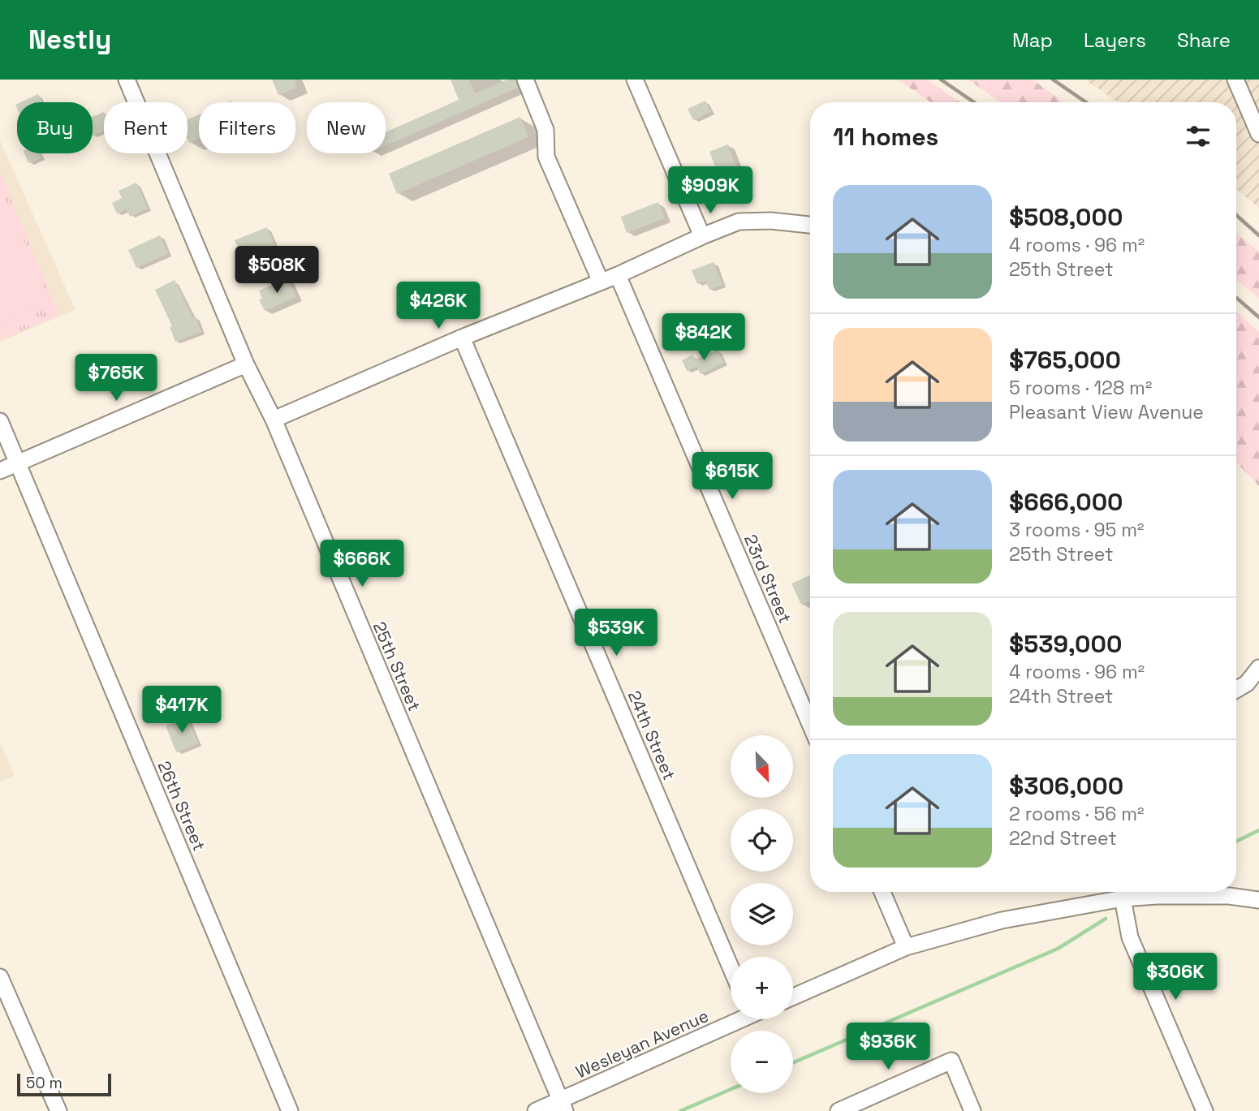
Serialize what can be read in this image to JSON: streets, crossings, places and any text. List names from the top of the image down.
{
  "streets": {
    "street": [
      "23rd Street",
      "25th Street",
      "24th Street",
      "26th Street",
      "Wesleyan Avenue"
    ]
  },
  "crossings": [
    ["25th Street", "Wesleyan Avenue"]
  ],
  "scale_bar": "50 m",
  "north": "bottom right",
  "page": {
    "header": "Nestly",
    "nav": ["Map", "Layers", "Share"],
    "chip": [
      "Buy",
      "Rent",
      "Filters",
      "New"
    ],
    "heading": "11 homes",
    "price": [
      "$909K",
      "$508K",
      "$426K",
      "$842K",
      "$765K",
      "$615K",
      "$666K",
      "$539K",
      "$417K",
      "$306K",
      "$936K"
    ],
    "list": [
      {
        "name": "$508,000",
        "note": "4 rooms · 96 m² · 25th Street"
      },
      {
        "name": "$765,000",
        "note": "5 rooms · 128 m² · Pleasant View Avenue"
      },
      {
        "name": "$666,000",
        "note": "3 rooms · 95 m² · 25th Street"
      },
      {
        "name": "$539,000",
        "note": "4 rooms · 96 m² · 24th Street"
      },
      {
        "name": "$306,000",
        "note": "2 rooms · 56 m² · 22nd Street"
      }
    ],
    "map_buttons": ["+", "−"],
    "scale": "50 m"
  }
}
